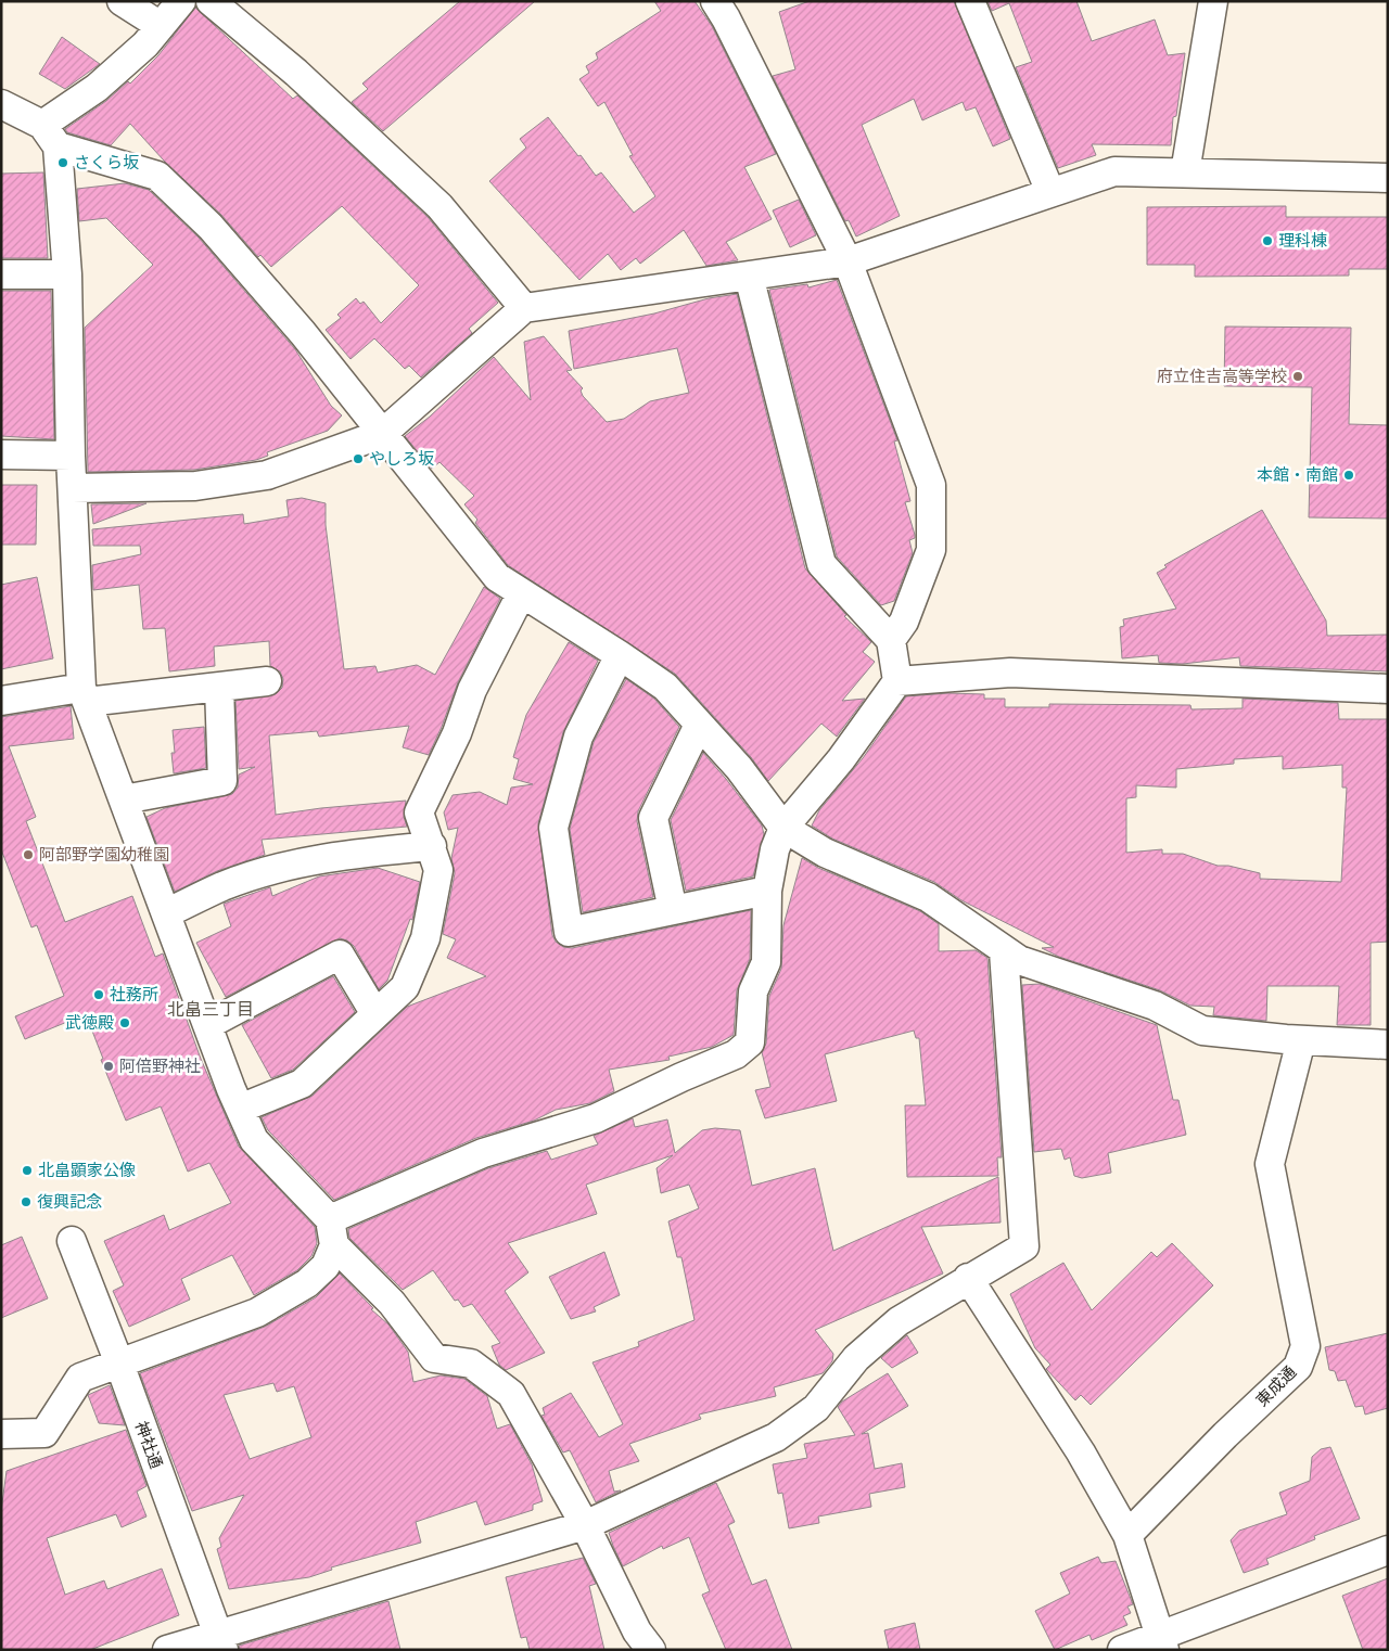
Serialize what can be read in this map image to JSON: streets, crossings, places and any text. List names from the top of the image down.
{
  "streets": {
    "street": ["東成通", "神社通"]
  },
  "districts": ["北畠三丁目"],
  "places": [
    "さくら坂",
    "理科棟",
    "府立住吉高等学校",
    "やしろ坂",
    "本館・南館",
    "阿部野学園幼稚園",
    "社務所",
    "武徳殿",
    "阿倍野神社",
    "北畠顕家公像",
    "復興記念"
  ]
}
